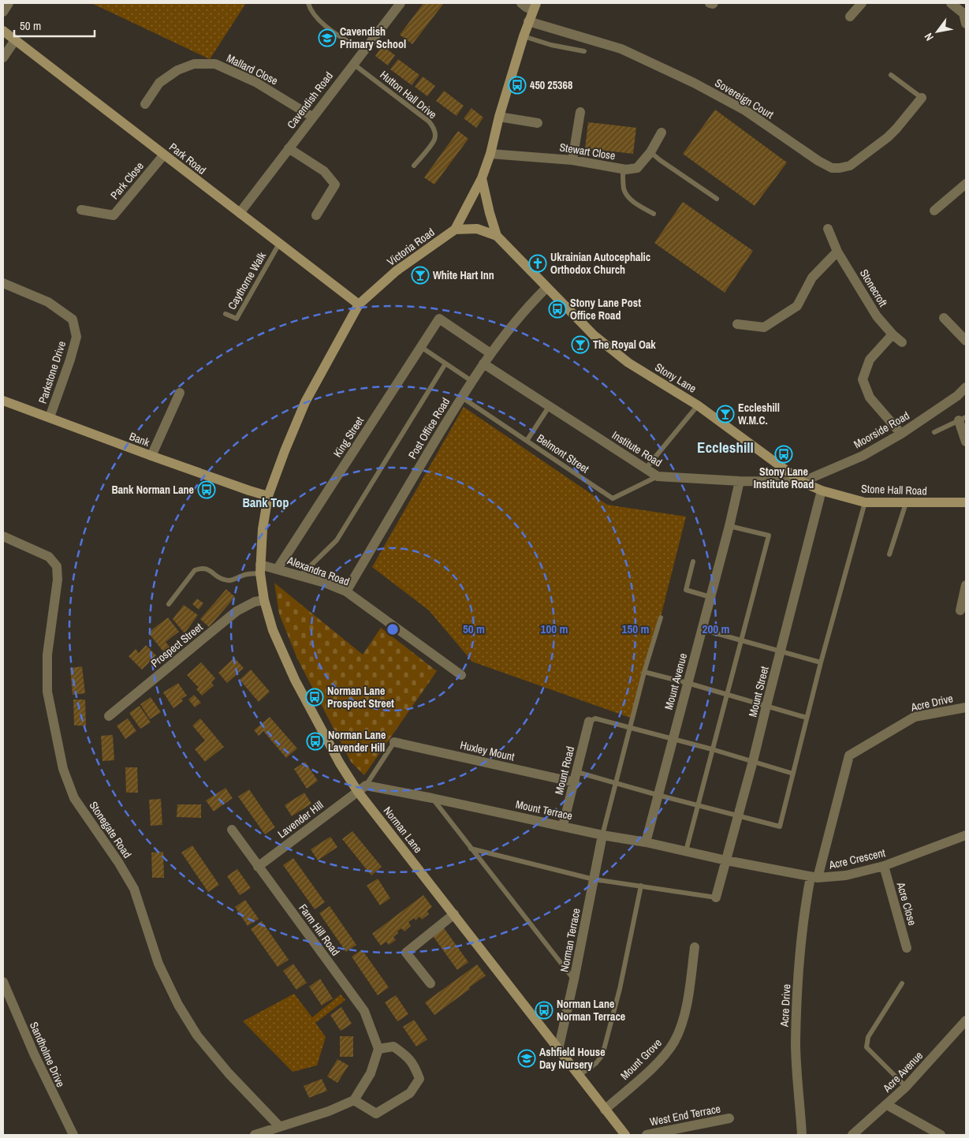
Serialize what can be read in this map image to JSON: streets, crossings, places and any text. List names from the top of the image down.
{
  "streets": {
    "street": [
      "Mallard Close",
      "Sovereign Court",
      "Cavendish Road",
      "Stewart Close",
      "Park Road",
      "Park Close",
      "Victoria Road",
      "Stonecroft",
      "Parkstone Drive",
      "Stony Lane",
      "Post Office Road",
      "Moorside Road",
      "King Street",
      "Bank",
      "Institute Road",
      "Stone Hall Road",
      "Alexandra Road",
      "Prospect Street",
      "Mount Avenue",
      "Mount Street",
      "Acre Drive",
      "Huxley Mount",
      "Mount Road",
      "Mount Terrace",
      "Lavender Hill",
      "Stonegate Road",
      "Norman Lane",
      "Acre Crescent",
      "Acre Close",
      "Farm Hill Road",
      "Norman Terrace",
      "Sandholme Drive",
      "Mount Grove",
      "Acre Avenue",
      "West End Terrace"
    ],
    "lane": ["Hutton Hall Drive", "Caythorne Walk", "Belmont Street"]
  },
  "crossings": [
    ["Mallard Close", "Cavendish Road"],
    ["Hutton Hall Drive", "Cavendish Road"],
    ["Sovereign Court", "Victoria Road"],
    ["Cavendish Road", "Park Road"],
    ["Stewart Close", "Victoria Road"],
    ["Park Road", "Park Close"],
    ["Park Road", "Victoria Road"],
    ["Park Road", "Caythorne Walk"],
    ["Victoria Road", "Stony Lane"],
    ["Victoria Road", "Bank"],
    ["Victoria Road", "Norman Lane"],
    ["Parkstone Drive", "Bank"],
    ["Stony Lane", "Post Office Road"],
    ["Stony Lane", "Moorside Road"],
    ["Stony Lane", "Institute Road"],
    ["Stony Lane", "Stone Hall Road"],
    ["Stony Lane", "Mount Street"],
    ["Post Office Road", "King Street"],
    ["Post Office Road", "Institute Road"],
    ["Post Office Road", "Belmont Street"],
    ["Post Office Road", "Alexandra Road"],
    ["Moorside Road", "Institute Road"],
    ["King Street", "Alexandra Road"],
    ["Bank", "Norman Lane"],
    ["Institute Road", "Belmont Street"],
    ["Institute Road", "Mount Avenue"],
    ["Stone Hall Road", "Mount Street"],
    ["Alexandra Road", "Norman Lane"],
    ["Prospect Street", "Norman Lane"],
    ["Mount Avenue", "Mount Terrace"],
    ["Mount Street", "Mount Terrace"],
    ["Mount Street", "Acre Crescent"],
    ["Acre Drive", "Acre Crescent"],
    ["Huxley Mount", "Mount Road"],
    ["Mount Road", "Mount Terrace"],
    ["Mount Terrace", "Lavender Hill"],
    ["Mount Terrace", "Norman Lane"],
    ["Mount Terrace", "Acre Crescent"],
    ["Mount Terrace", "Norman Terrace"],
    ["Lavender Hill", "Norman Lane"],
    ["Lavender Hill", "Farm Hill Road"],
    ["Norman Lane", "Norman Terrace"],
    ["Norman Lane", "Mount Grove"],
    ["Acre Crescent", "Acre Close"]
  ],
  "districts": ["Eccleshill", "Bank Top"],
  "places": {
    "school or university": ["Cavendish Primary School", "Ashfield House Day Nursery"],
    "bus stop": [
      "450 25368",
      "Stony Lane Post Office Road",
      "Stony Lane Institute Road",
      "Bank Norman Lane",
      "Norman Lane Prospect Street",
      "Norman Lane Lavender Hill",
      "Norman Lane Norman Terrace"
    ],
    "church": ["Ukrainian Autocephalic Orthodox Church"],
    "bar": ["White Hart Inn", "The Royal Oak", "Eccleshill W.M.C."]
  },
  "scale_bar": "50 m",
  "north": "bottom left",
  "rings": [
    "50 m",
    "100 m",
    "150 m",
    "200 m"
  ]
}
